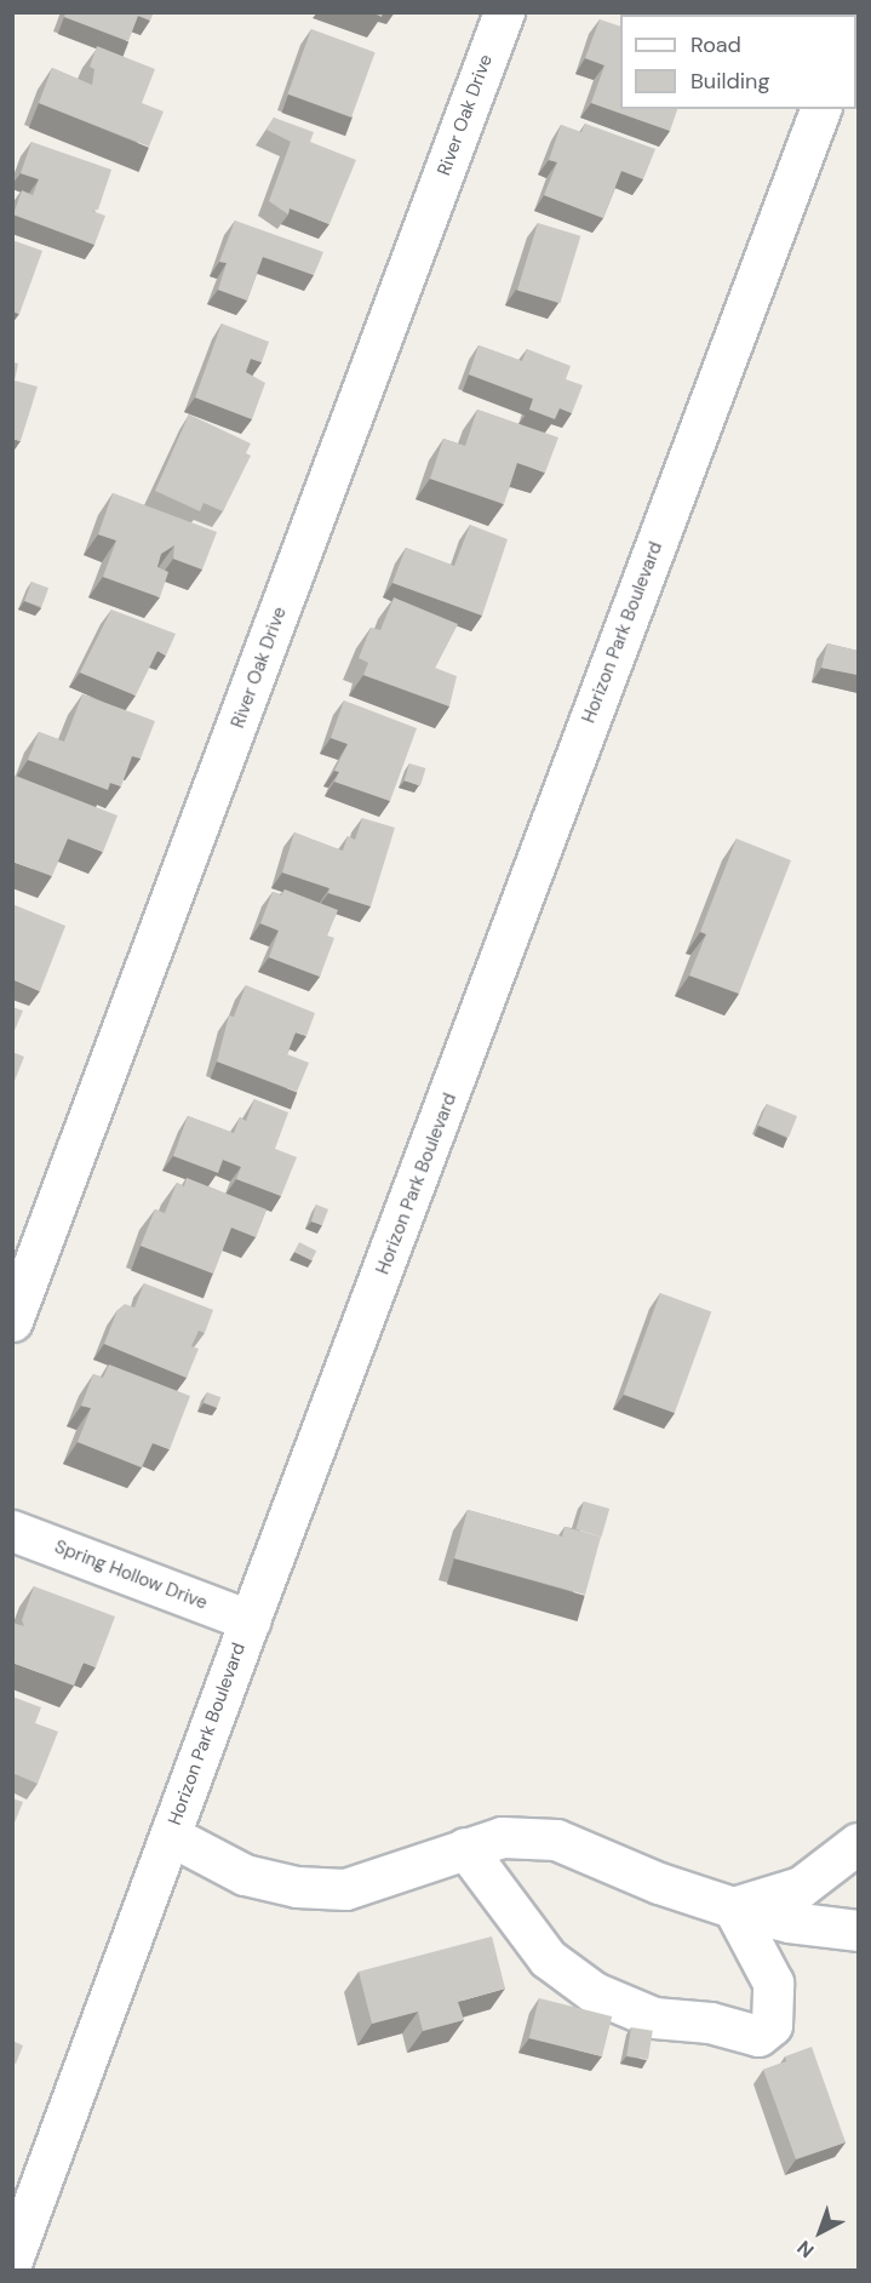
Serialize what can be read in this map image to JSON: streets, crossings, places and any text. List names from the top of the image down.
{
  "streets": {
    "street": ["River Oak Drive", "Horizon Park Boulevard", "Spring Hollow Drive"]
  },
  "crossings": [
    ["Horizon Park Boulevard", "Spring Hollow Drive"]
  ],
  "legend": ["Road", "Building"],
  "north": "bottom left"
}
